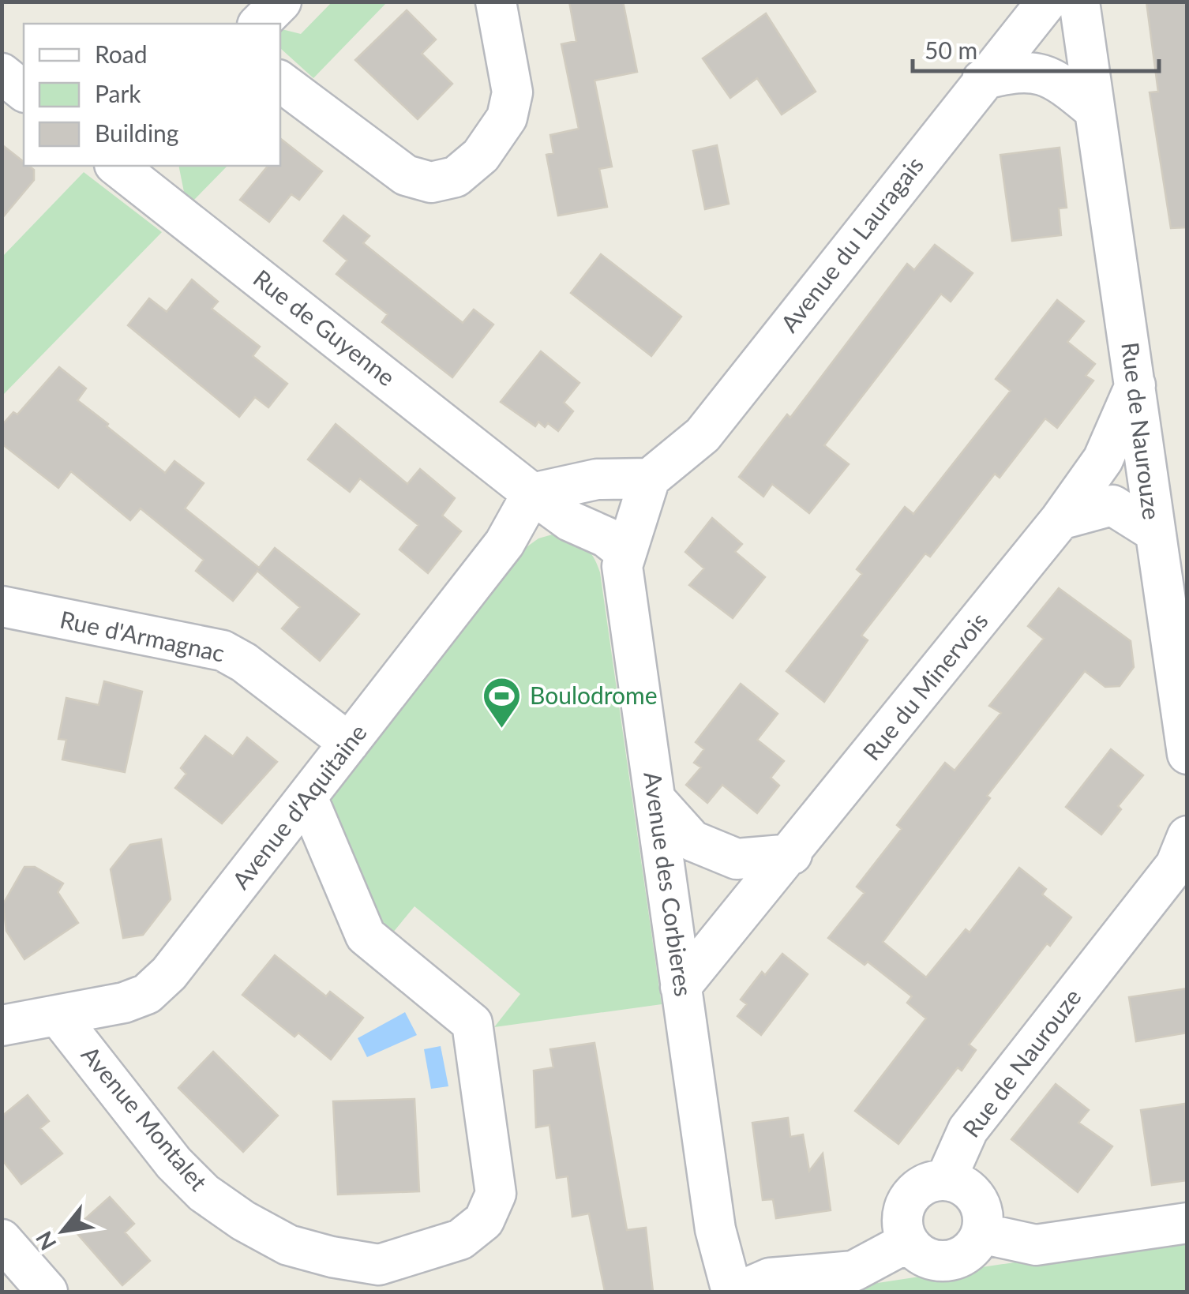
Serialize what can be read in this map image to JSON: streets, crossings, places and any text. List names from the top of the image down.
{
  "streets": {
    "street": [
      "Avenue du Lauragais",
      "Rue de Guyenne",
      "Rue de Naurouze",
      "Rue d'Armagnac",
      "Rue du Minervois",
      "Avenue d'Aquitaine",
      "Avenue des Corbieres",
      "Avenue Montalet"
    ]
  },
  "crossings": [
    ["Avenue du Lauragais", "Avenue des Corbieres"],
    ["Rue de Guyenne", "Avenue d'Aquitaine"],
    ["Rue de Guyenne", "Avenue des Corbieres"],
    ["Rue de Naurouze", "Rue du Minervois"],
    ["Rue d'Armagnac", "Avenue d'Aquitaine"],
    ["Rue du Minervois", "Avenue des Corbieres"],
    ["Avenue d'Aquitaine", "Avenue Montalet"]
  ],
  "places": {
    "sports": ["Boulodrome"]
  },
  "legend": ["Road", "Park", "Building"],
  "scale_bar": "50 m",
  "north": "bottom left"
}
